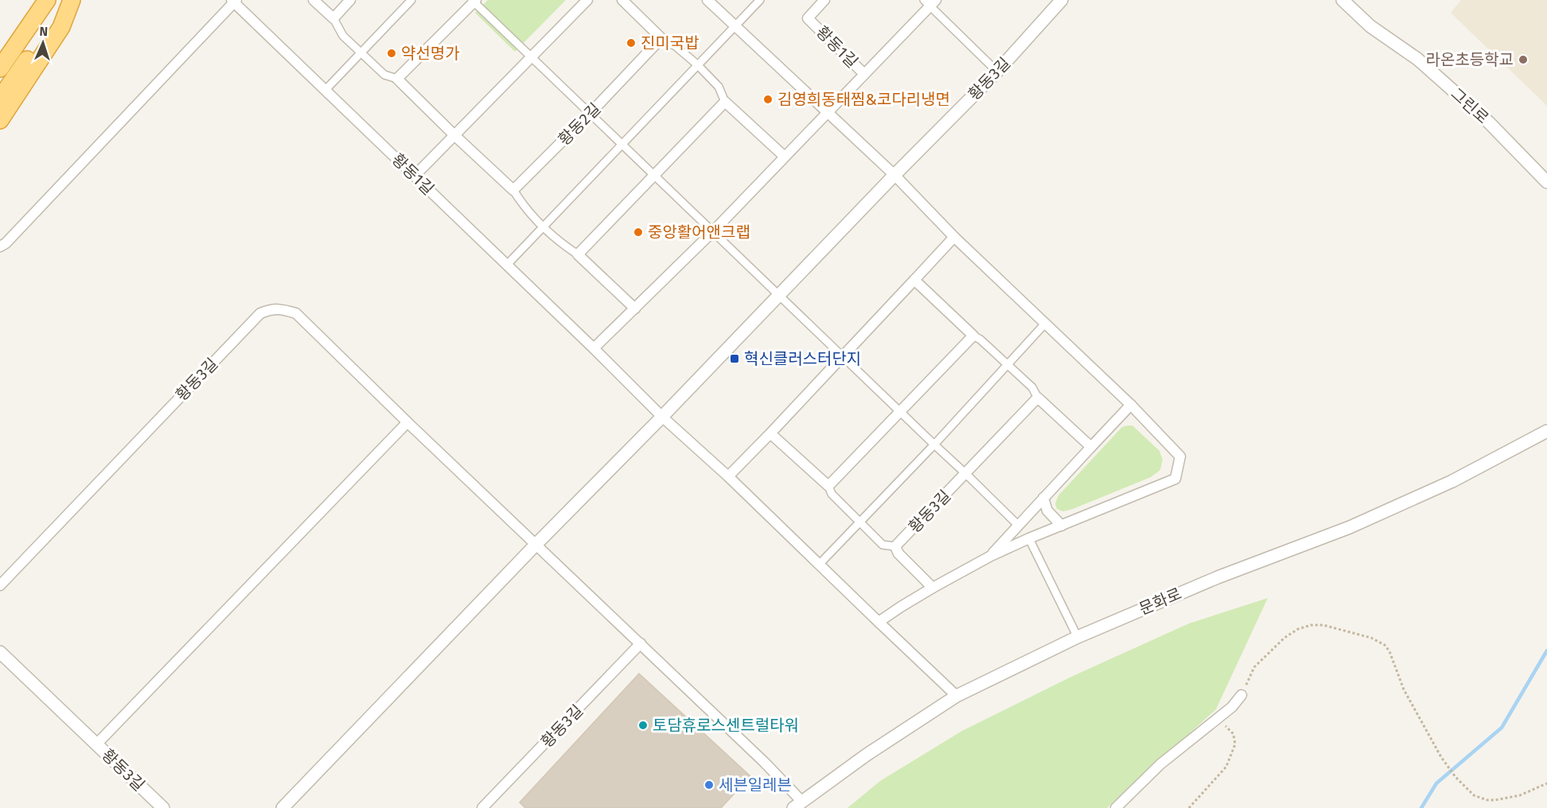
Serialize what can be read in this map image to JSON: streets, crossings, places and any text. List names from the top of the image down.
{
  "streets": {
    "street": [
      "황동1길",
      "황동3길",
      "그린로",
      "황동2길",
      "문화로"
    ]
  },
  "crossings": [
    ["황동1길", "황동3길"],
    ["황동3길", "문화로"]
  ],
  "places": {
    "other": [
      "진미국밥",
      "약선명가",
      "라온초등학교",
      "김영희동태찜&코다리냉면",
      "중앙활어앤크랩",
      "토담휴로스센트럴타워",
      "세븐일레븐"
    ],
    "transit": ["혁신클러스터단지"]
  },
  "north": "top"
}
